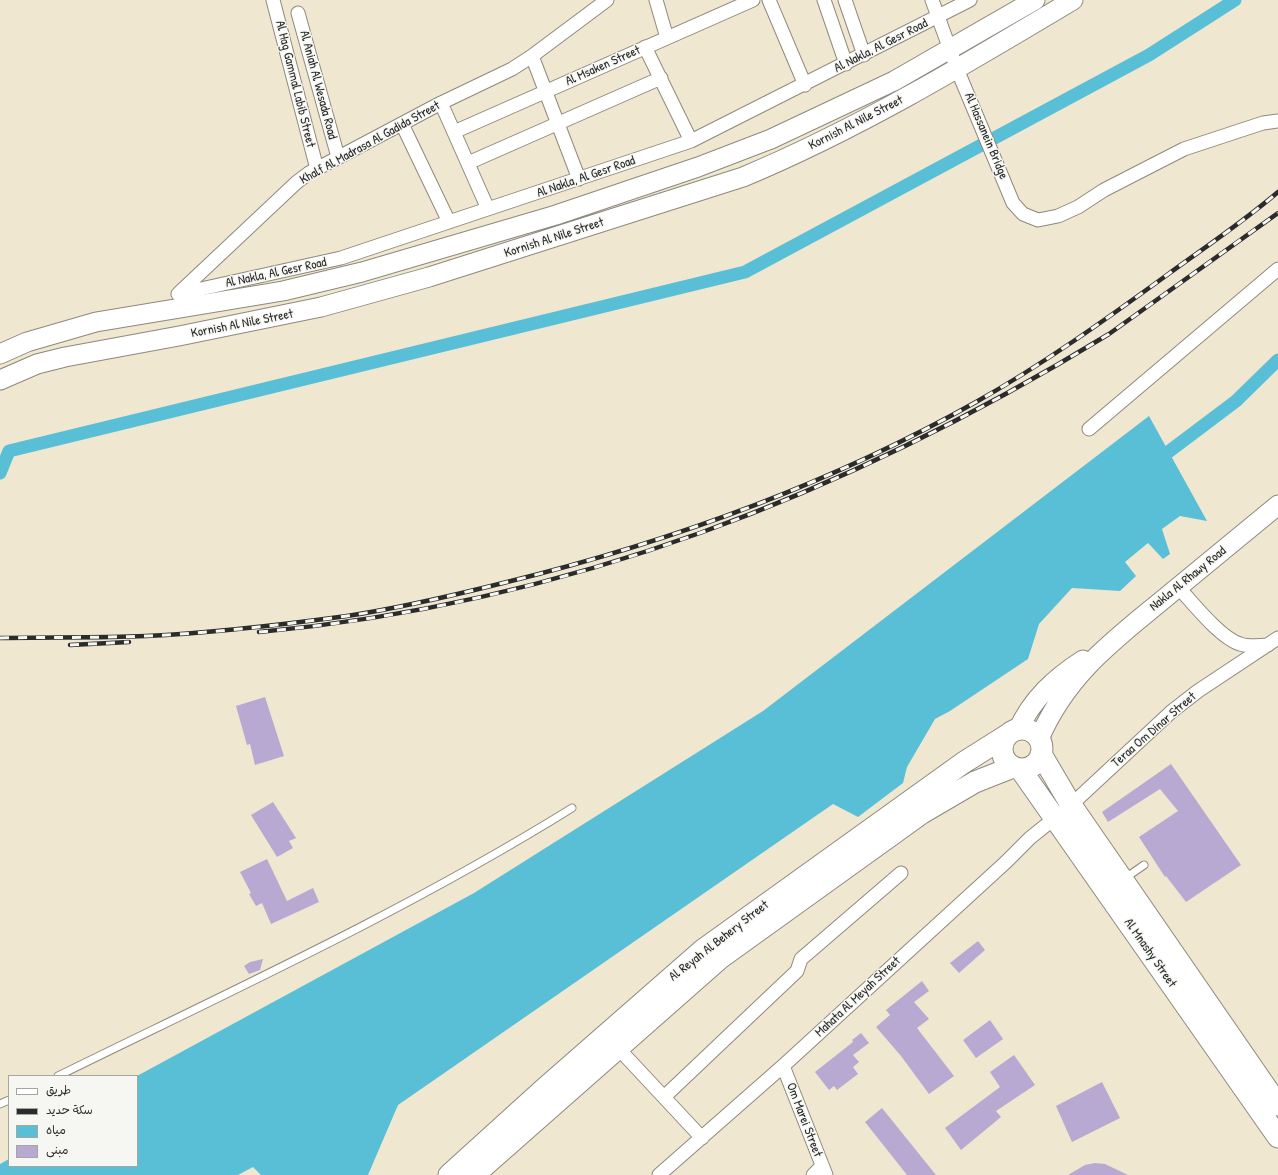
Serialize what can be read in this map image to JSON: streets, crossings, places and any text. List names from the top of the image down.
{
  "streets": {
    "main road": [
      "Kornish Al Nile Street",
      "Nakla Al Rhawy Road",
      "Al Reyah Al Behery Street",
      "Al Mnashy Street"
    ],
    "street": [
      "Al Nakla, Al Gesr Road",
      "Al Msaken Street",
      "Al Hag Gammal Labib Street",
      "Al Aniah Al Wesada Road",
      "Al Hassanein Bridge",
      "Khalf Al Madrasa Al Gadida Street",
      "Teraa Om Dinar Street",
      "Mahata Al Meyah Street",
      "Om Marei Street"
    ]
  },
  "crossings": [
    ["Al Nakla, Al Gesr Road", "Al Hassanein Bridge"],
    ["Al Nakla, Al Gesr Road", "Khalf Al Madrasa Al Gadida Street"],
    ["Al Hag Gammal Labib Street", "Khalf Al Madrasa Al Gadida Street"],
    ["Al Aniah Al Wesada Road", "Khalf Al Madrasa Al Gadida Street"],
    ["Kornish Al Nile Street", "Al Hassanein Bridge"],
    ["Kornish Al Nile Street", "Khalf Al Madrasa Al Gadida Street"],
    ["Nakla Al Rhawy Road", "Al Reyah Al Behery Street"],
    ["Nakla Al Rhawy Road", "Al Mnashy Street"],
    ["Teraa Om Dinar Street", "Al Mnashy Street"],
    ["Teraa Om Dinar Street", "Mahata Al Meyah Street"],
    ["Al Reyah Al Behery Street", "Al Mnashy Street"],
    ["Al Mnashy Street", "Mahata Al Meyah Street"],
    ["Mahata Al Meyah Street", "Om Marei Street"]
  ],
  "legend": [
    "طريق",
    "سكة حديد",
    "مياه",
    "مبنى"
  ]
}
